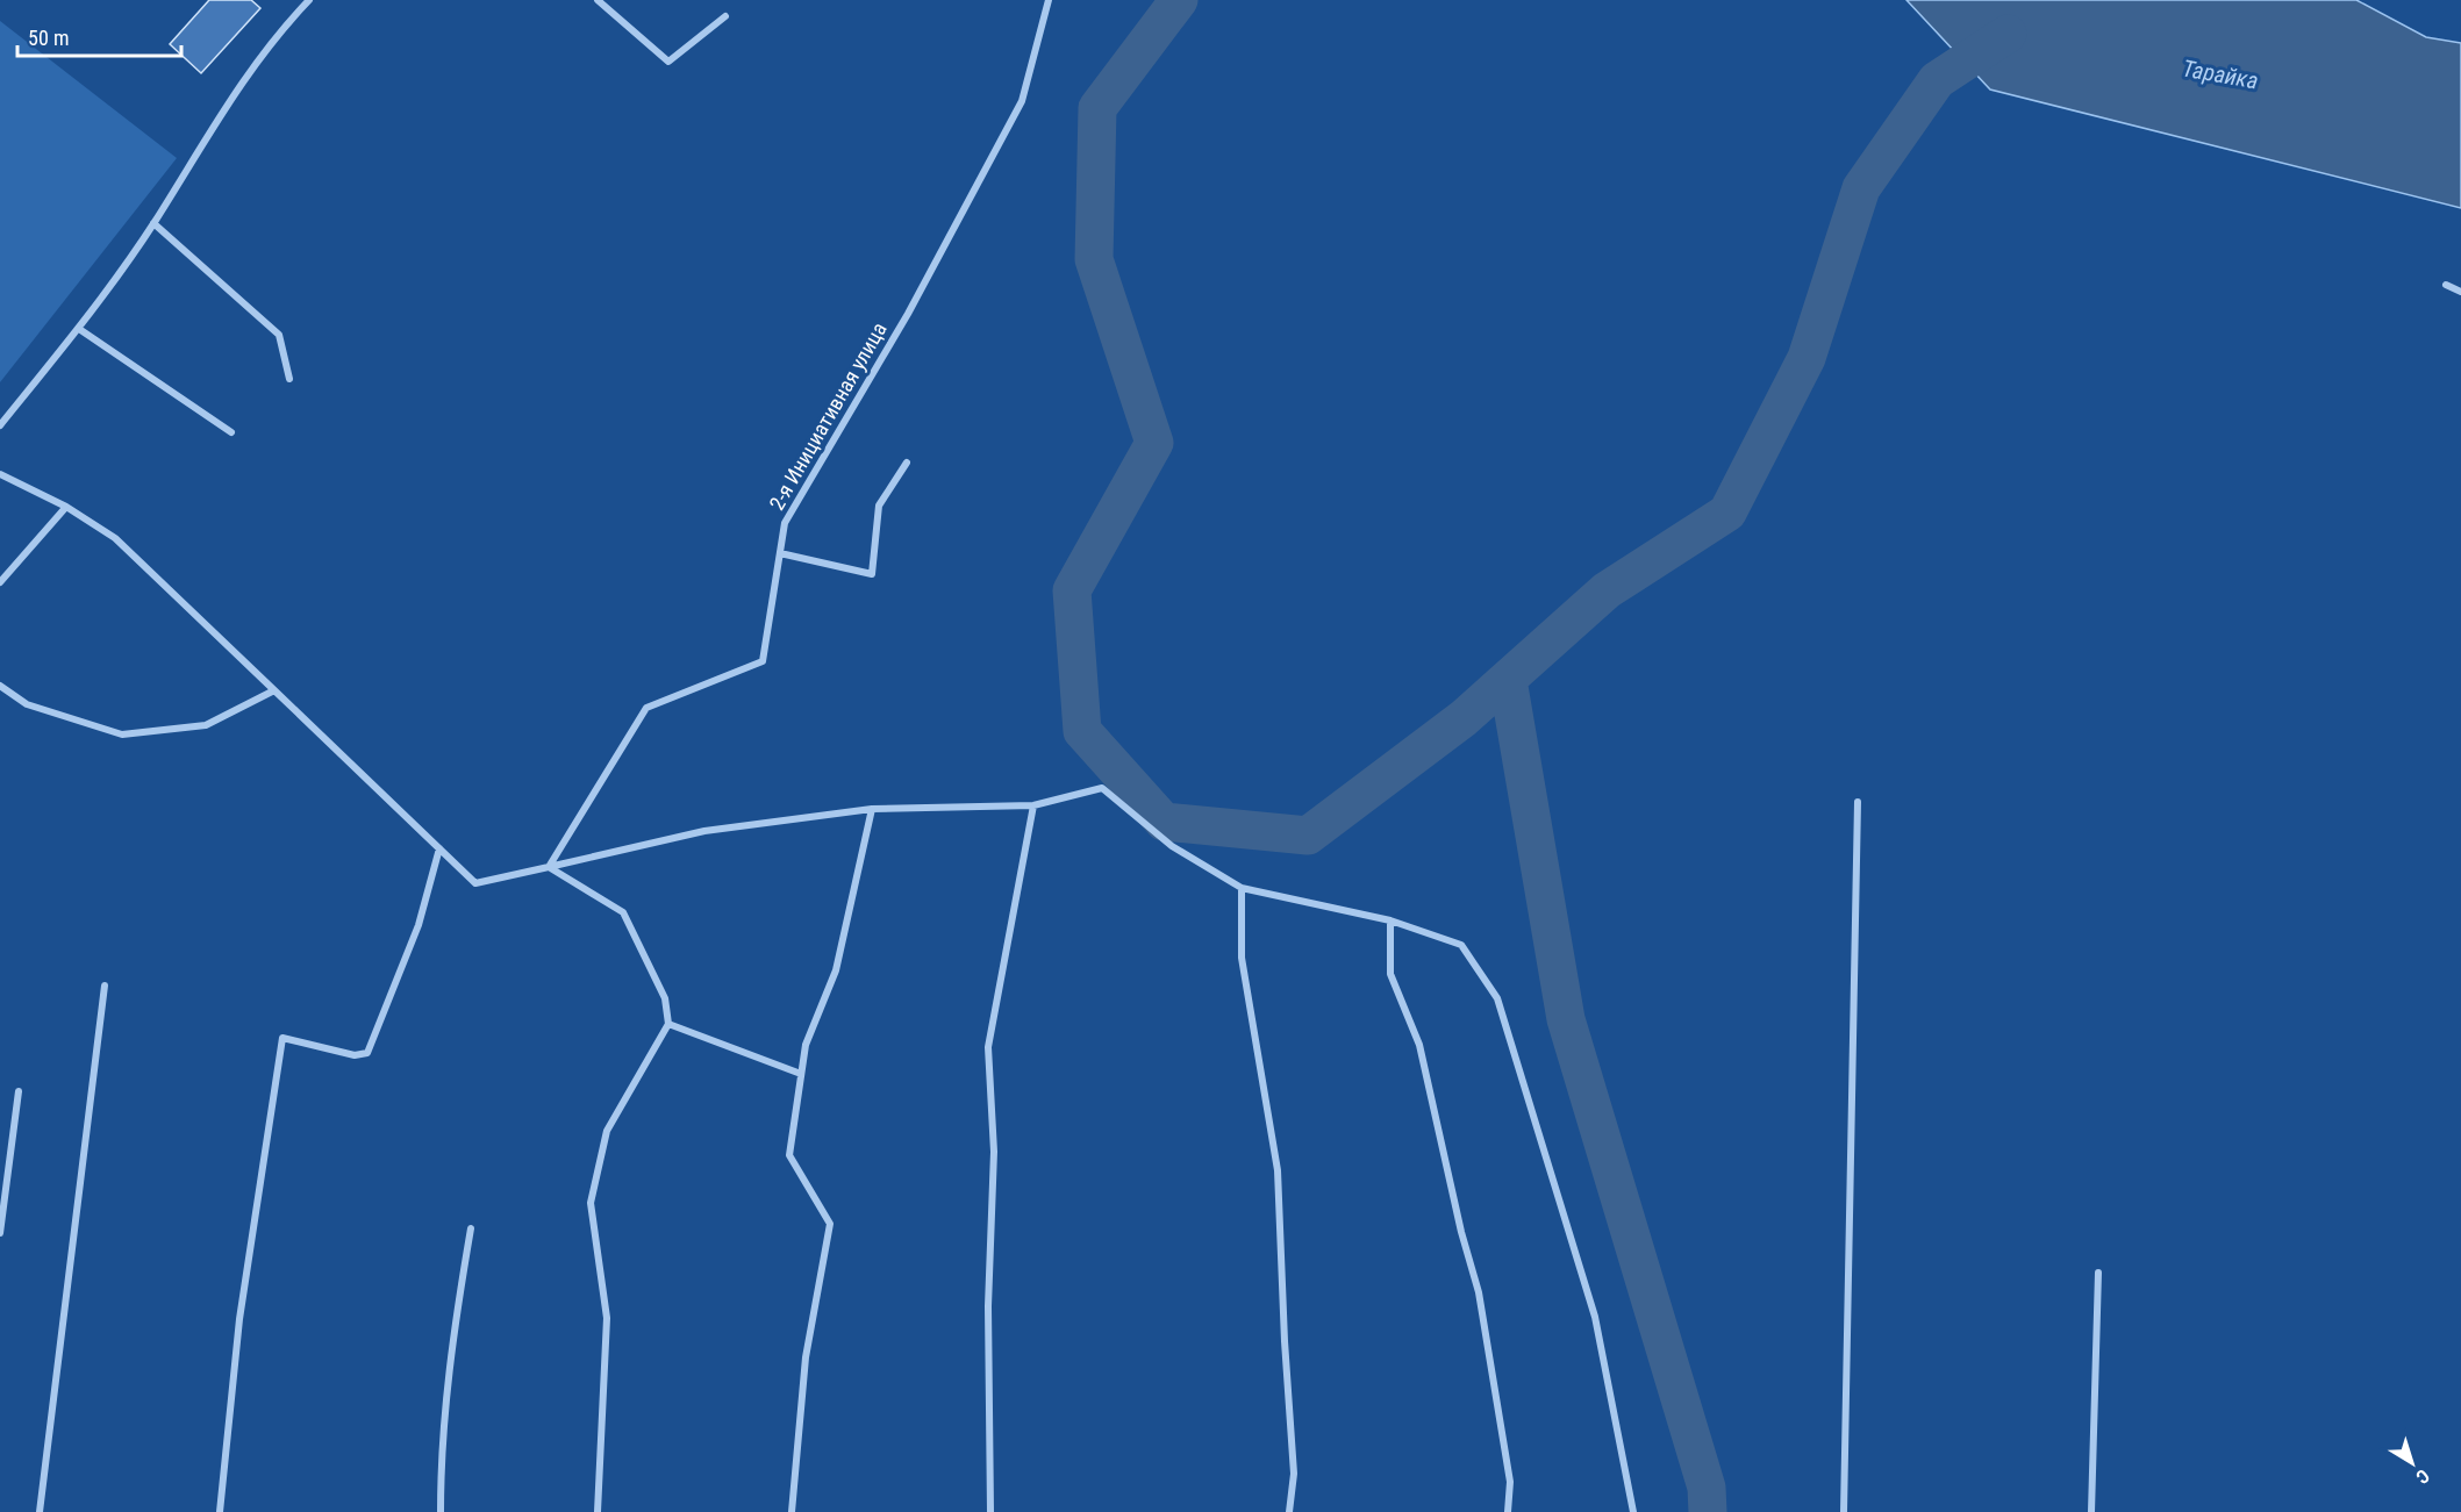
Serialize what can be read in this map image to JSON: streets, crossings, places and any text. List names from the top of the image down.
{
  "streets": {
    "street": ["2-я Инициативная улица"]
  },
  "water": ["Тарайка"],
  "scale_bar": "50 m",
  "north": "bottom right"
}
